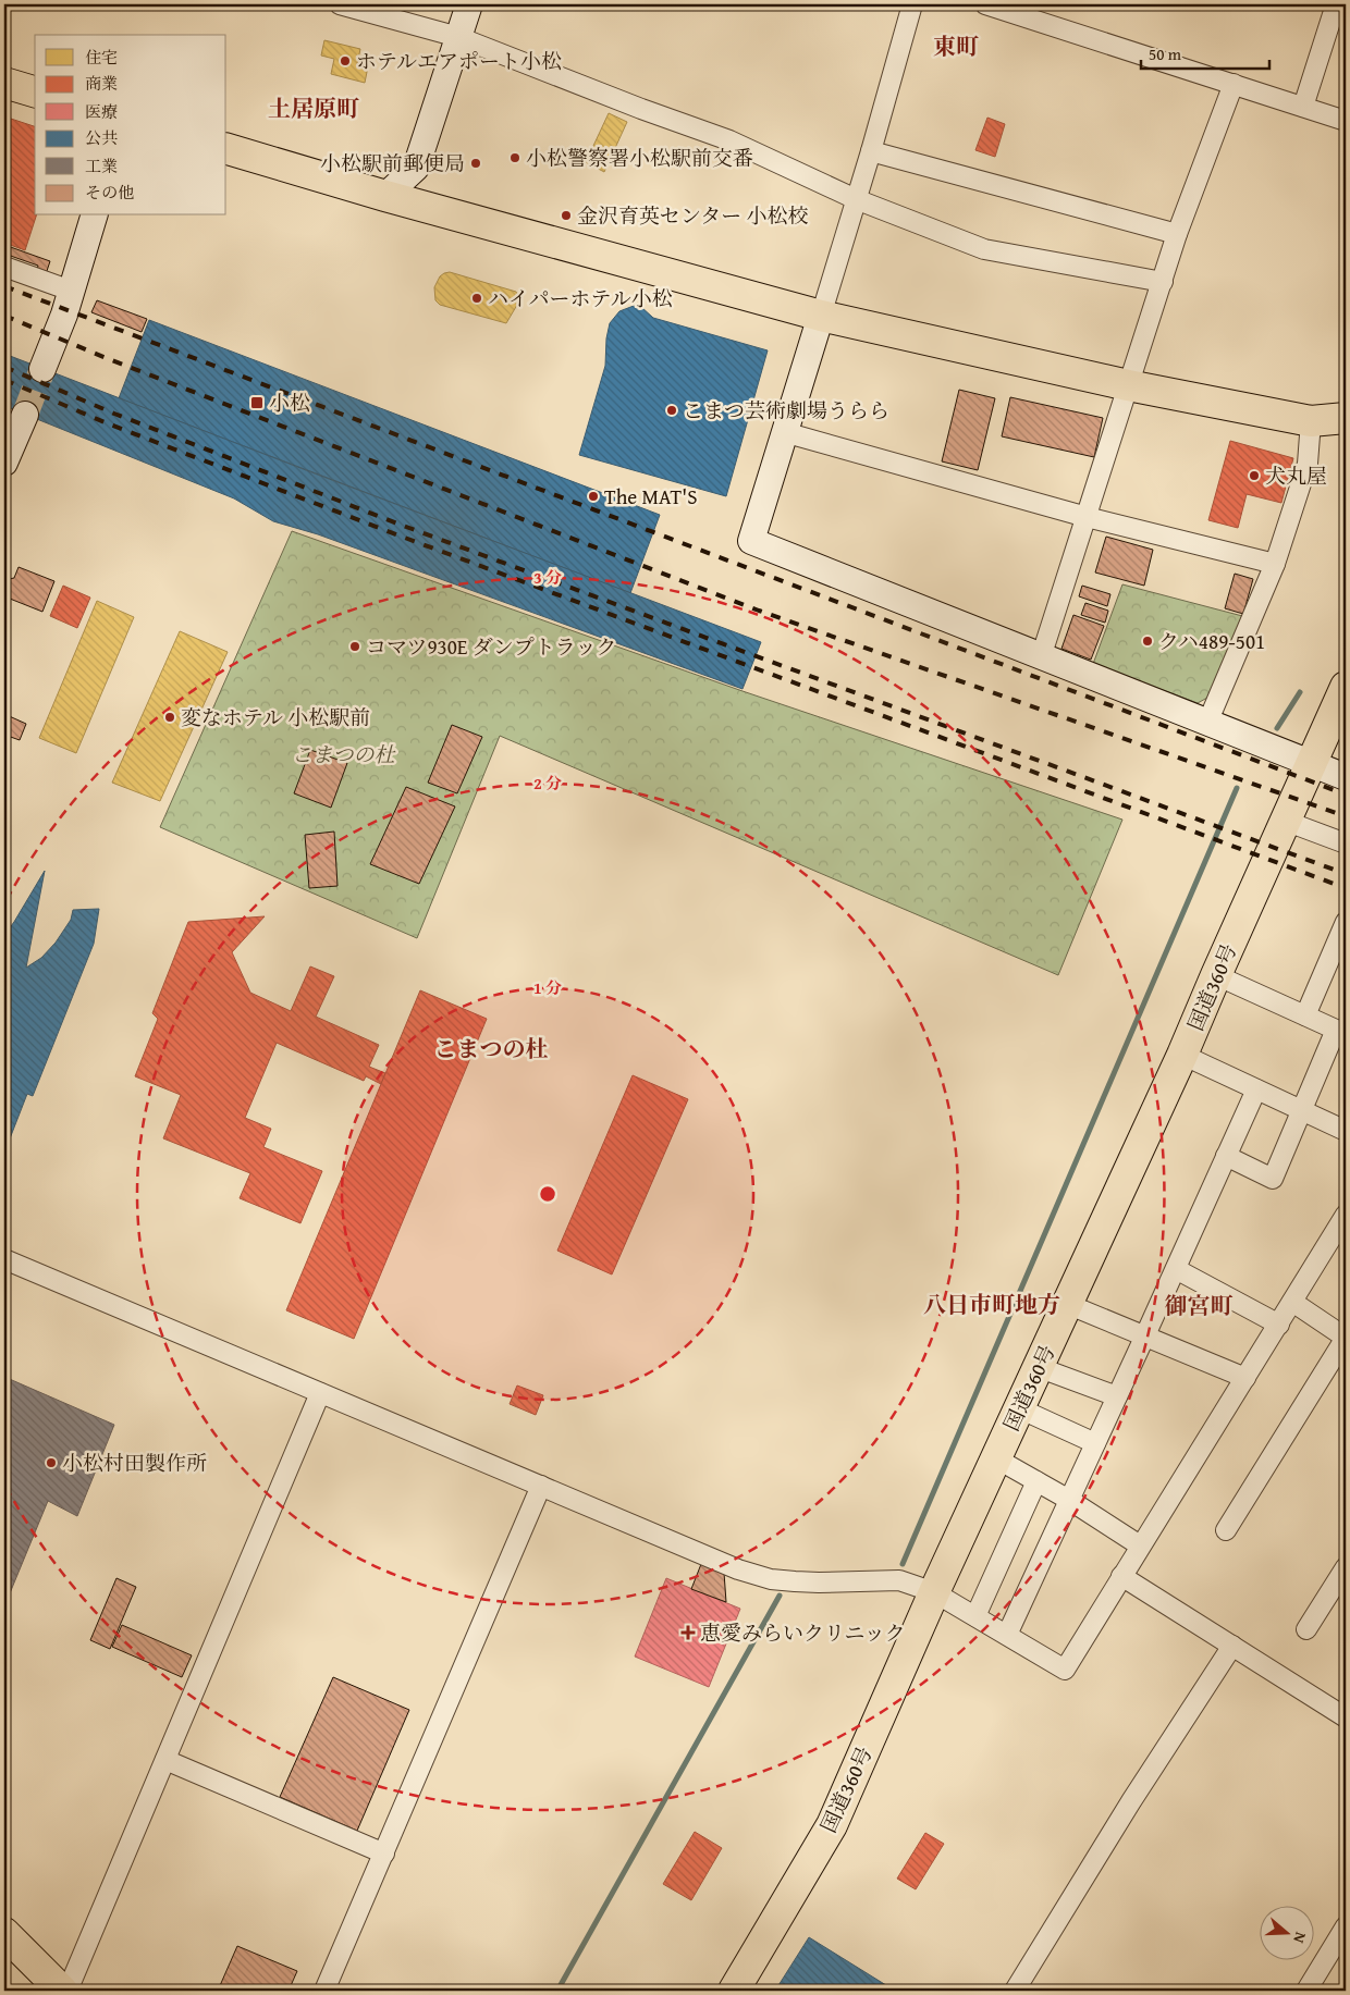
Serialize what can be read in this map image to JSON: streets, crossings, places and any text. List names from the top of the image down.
{
  "streets": {
    "main road": ["国道360号"]
  },
  "districts": [
    "東町",
    "土居原町",
    "こまつの杜",
    "八日市町地方",
    "御宮町"
  ],
  "parks": ["こまつの杜"],
  "places": {
    "other": [
      "ホテルエアポート小松",
      "小松警察署小松駅前交番",
      "小松駅前郵便局",
      "金沢育英センター 小松校",
      "ハイパーホテル小松",
      "こまつ芸術劇場うらら",
      "犬丸屋",
      "The MAT'S",
      "クハ489-501",
      "コマツ930E ダンプトラック",
      "変なホテル 小松駅前",
      "小松村田製作所"
    ],
    "transit": ["小松"],
    "health": ["恵愛みらいクリニック"]
  },
  "legend": [
    "住宅",
    "商業",
    "医療",
    "公共",
    "工業",
    "その他"
  ],
  "scale_bar": "50 m",
  "north": "right",
  "rings": ["3 分", "2 分", "1 分"]
}
